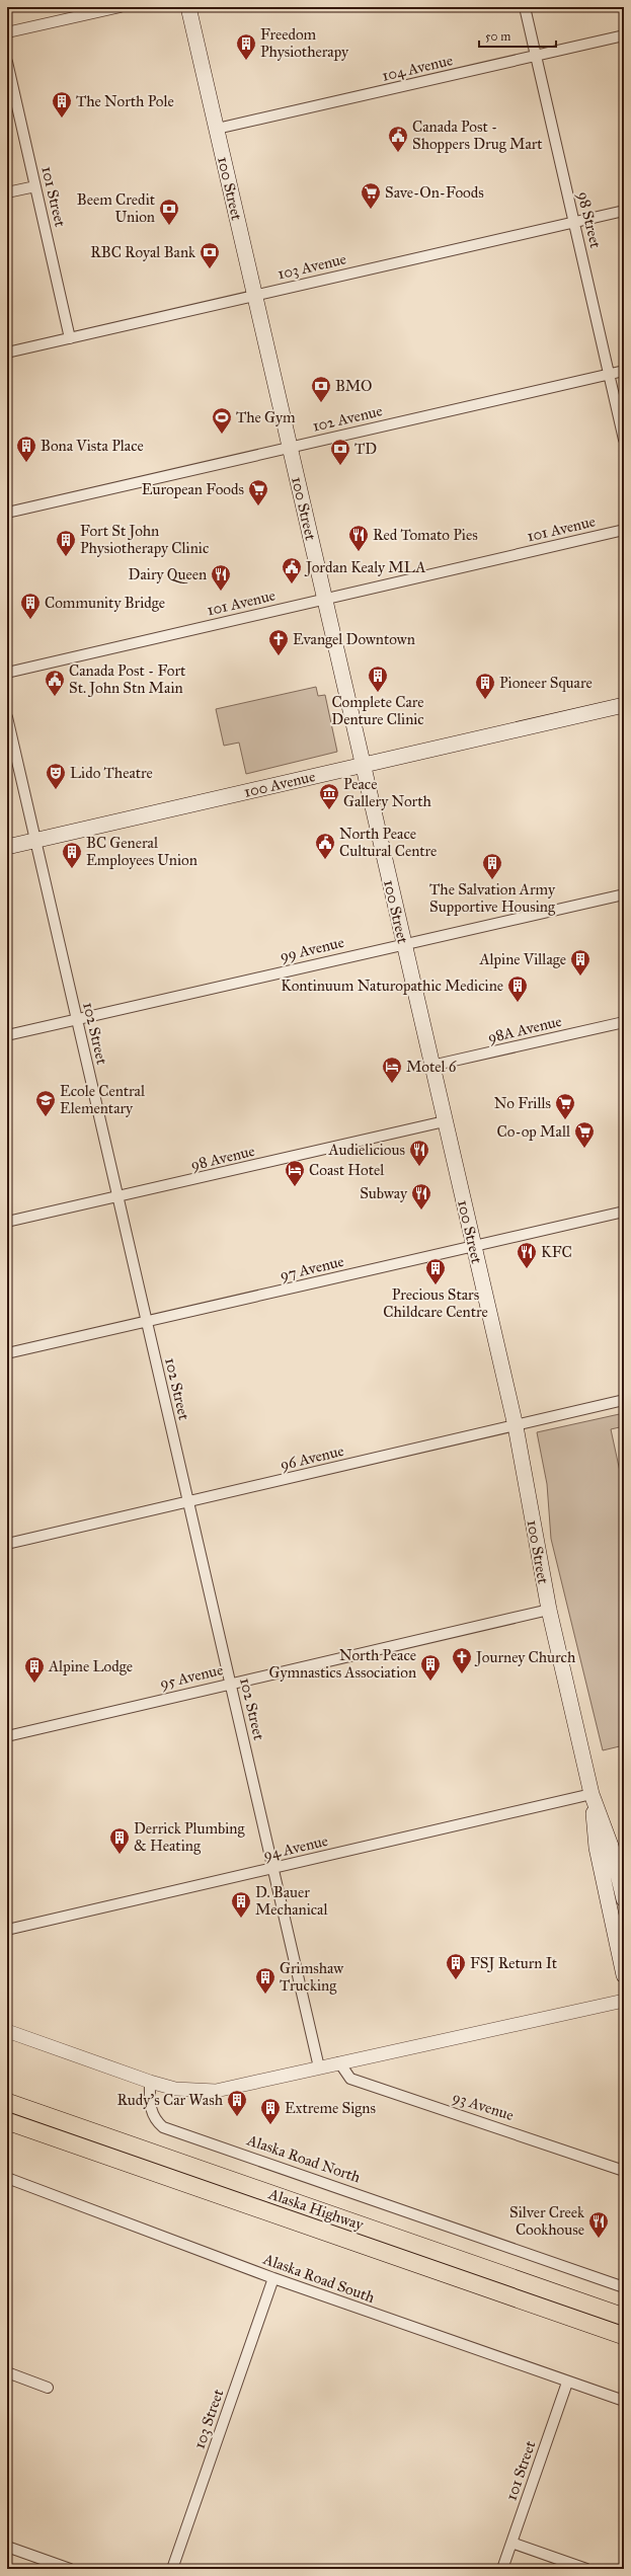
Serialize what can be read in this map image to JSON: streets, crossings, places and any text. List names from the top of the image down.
{
  "streets": {
    "highway": ["Alaska Highway"],
    "main road": ["100 Street", "100 Avenue"],
    "street": [
      "104 Avenue",
      "101 Street",
      "98 Street",
      "103 Avenue",
      "102 Avenue",
      "101 Avenue",
      "99 Avenue",
      "98A Avenue",
      "102 Street",
      "98 Avenue",
      "97 Avenue",
      "96 Avenue",
      "95 Avenue",
      "94 Avenue",
      "93 Avenue",
      "Alaska Road North",
      "Alaska Road South",
      "103 Street"
    ]
  },
  "crossings": [
    ["104 Avenue", "100 Street"],
    ["104 Avenue", "98 Street"],
    ["100 Street", "103 Avenue"],
    ["100 Street", "102 Avenue"],
    ["100 Street", "101 Avenue"],
    ["100 Street", "100 Avenue"],
    ["100 Street", "99 Avenue"],
    ["100 Street", "98A Avenue"],
    ["100 Street", "98 Avenue"],
    ["100 Street", "97 Avenue"],
    ["100 Street", "96 Avenue"],
    ["100 Street", "95 Avenue"],
    ["100 Street", "94 Avenue"],
    ["101 Street", "103 Avenue"],
    ["101 Street", "Alaska Road South"],
    ["98 Street", "103 Avenue"],
    ["98 Street", "102 Avenue"],
    ["100 Avenue", "102 Street"],
    ["99 Avenue", "102 Street"],
    ["102 Street", "98 Avenue"],
    ["102 Street", "97 Avenue"],
    ["102 Street", "96 Avenue"],
    ["102 Street", "95 Avenue"],
    ["102 Street", "94 Avenue"],
    ["Alaska Road South", "103 Street"]
  ],
  "places": {
    "building": [
      "Freedom Physiotherapy",
      "The North Pole",
      "Bona Vista Place",
      "Fort St John Physiotherapy Clinic",
      "Community Bridge",
      "Complete Care Denture Clinic",
      "Pioneer Square",
      "BC General Employees Union",
      "The Salvation Army Supportive Housing",
      "Alpine Village",
      "Kontinuum Naturopathic Medicine",
      "Precious Stars Childcare Centre",
      "North Peace Gymnastics Association",
      "Alpine Lodge",
      "Derrick Plumbing & Heating",
      "D. Bauer Mechanical",
      "FSJ Return It",
      "Grimshaw Trucking",
      "Rudy's Car Wash",
      "Extreme Signs"
    ],
    "public building": [
      "Canada Post - Shoppers Drug Mart",
      "Jordan Kealy MLA",
      "Canada Post - Fort St. John Stn Main",
      "North Peace Cultural Centre"
    ],
    "supermarket": [
      "Save-On-Foods",
      "European Foods",
      "No Frills",
      "Co-op Mall"
    ],
    "bank": [
      "Beem Credit Union",
      "RBC Royal Bank",
      "BMO",
      "TD"
    ],
    "sports": ["The Gym"],
    "restaurant": [
      "Red Tomato Pies",
      "Dairy Queen",
      "Audielicious",
      "Subway",
      "KFC",
      "Silver Creek Cookhouse"
    ],
    "church": ["Evangel Downtown", "Journey Church"],
    "theatre": ["Lido Theatre"],
    "museum": ["Peace Gallery North"],
    "hotel": ["Motel 6", "Coast Hotel"],
    "school or university": ["Ecole Central Elementary"]
  },
  "scale_bar": "50 m"
}
